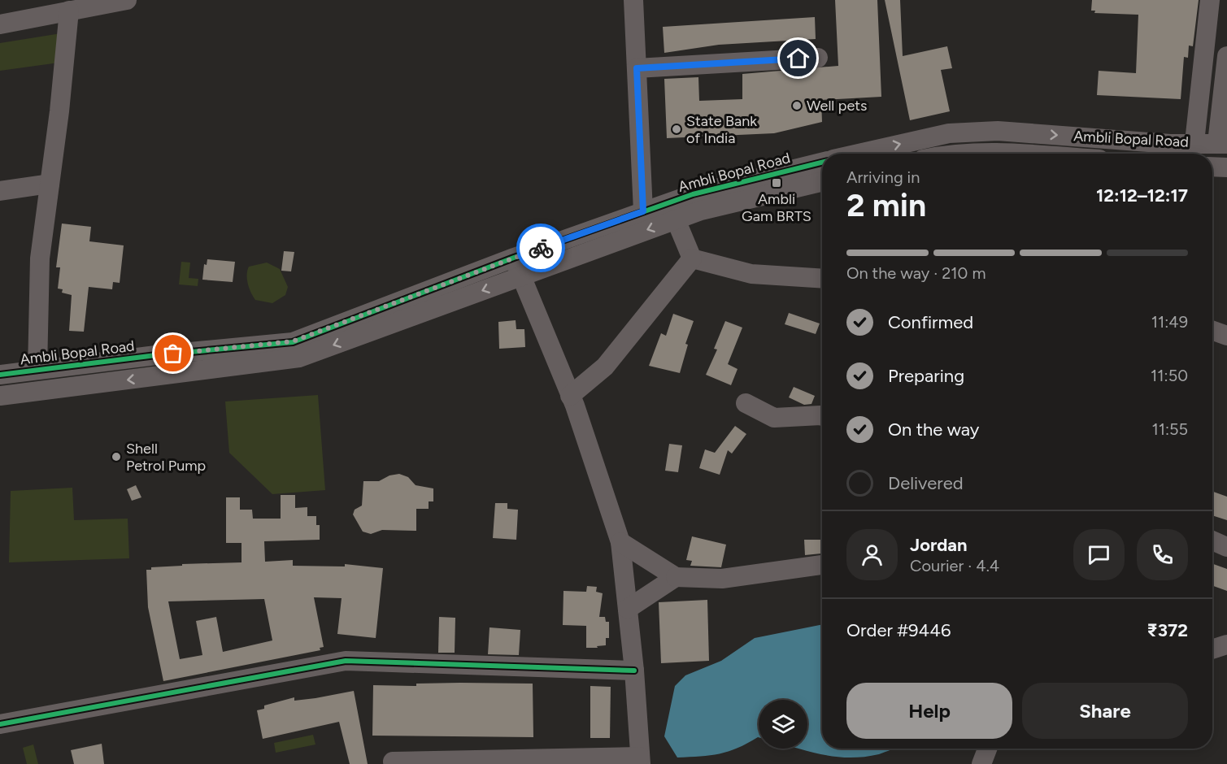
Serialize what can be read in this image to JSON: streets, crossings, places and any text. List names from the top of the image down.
{
  "streets": {
    "street": ["Ambli Bopal Road"]
  },
  "places": {
    "other": ["Well pets", "State Bank of India", "Shell Petrol Pump"],
    "transit": ["Ambli Gam BRTS"]
  },
  "page": {
    "heading": ["2 min", "Arriving in", "12:12–12:17"],
    "panel": [
      "Jordan",
      "Courier · 4.4",
      "Order #9446",
      "₹372"
    ],
    "bar": "On the way · 210 m",
    "list": [
      ["Confirmed", "11:49"],
      ["Preparing", "11:50"],
      ["On the way", "11:55"],
      "Delivered"
    ],
    "buttons": ["Help", "Share"]
  }
}
